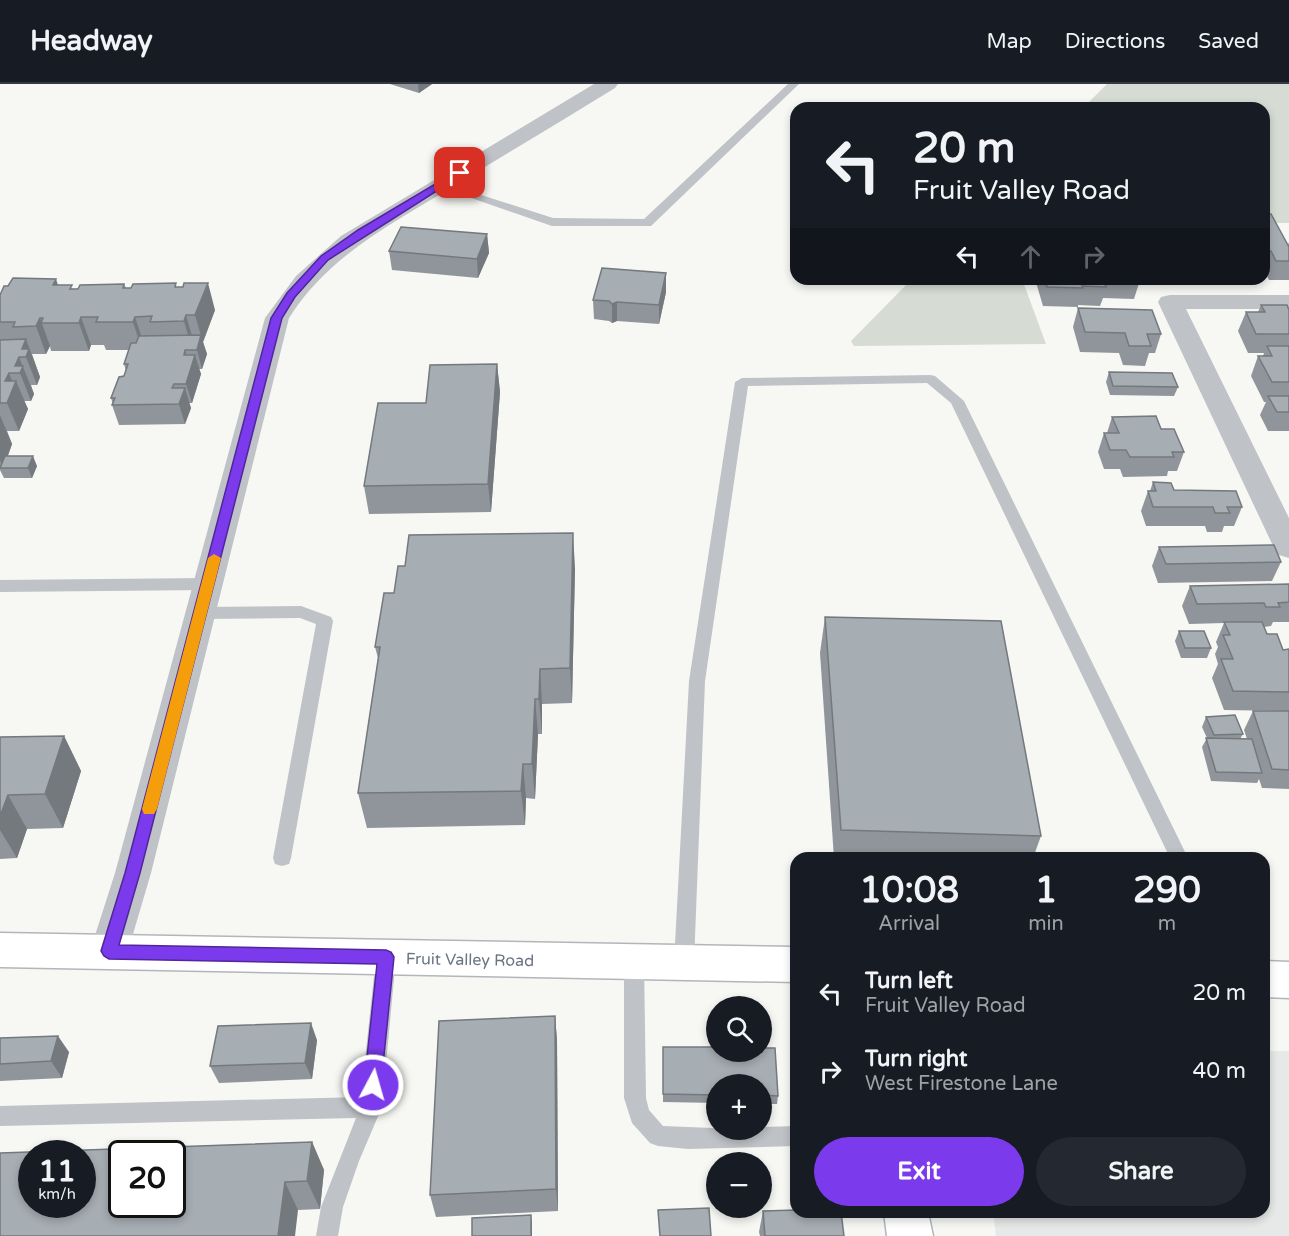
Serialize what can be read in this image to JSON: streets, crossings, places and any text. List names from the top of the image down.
{
  "streets": {
    "main road": ["Fruit Valley Road"]
  },
  "page": {
    "header": "Headway",
    "nav": ["Map", "Directions", "Saved"],
    "turn": ["20 m", "Fruit Valley Road"],
    "eta": [
      "10:08",
      "Arrival",
      "1",
      "min",
      "290",
      "m"
    ],
    "list": [
      {
        "name": "Turn left",
        "note": "Fruit Valley Road",
        "value": "20 m"
      },
      {
        "name": "Turn right",
        "note": "West Firestone Lane",
        "value": "40 m"
      }
    ],
    "map_buttons": ["+", "−"],
    "buttons": ["Exit", "Share"],
    "speed": "11 km/h",
    "limit": "20"
  }
}
